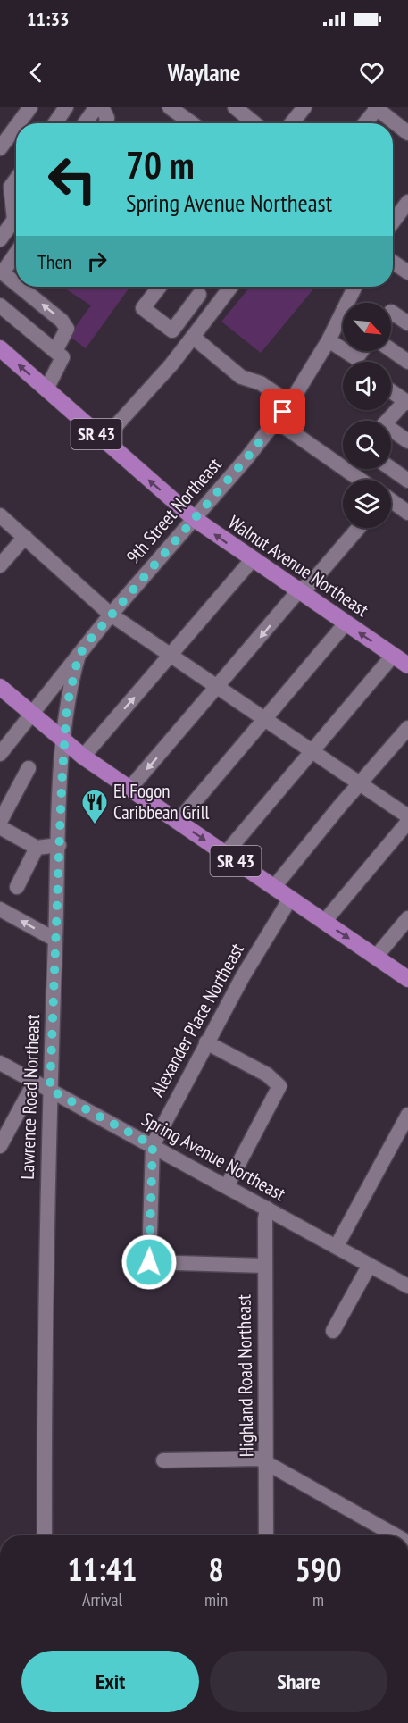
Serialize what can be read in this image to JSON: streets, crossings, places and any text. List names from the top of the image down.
{
  "streets": {
    "main road": ["SR 43", "Walnut Avenue Northeast"],
    "street": [
      "9th Street Northeast",
      "Alexander Place Northeast",
      "Lawrence Road Northeast",
      "Spring Avenue Northeast",
      "Highland Road Northeast"
    ]
  },
  "crossings": [
    ["SR 43", "9th Street Northeast"],
    ["SR 43", "Alexander Place Northeast"],
    ["SR 43", "Lawrence Road Northeast"],
    ["9th Street Northeast", "Walnut Avenue Northeast"],
    ["9th Street Northeast", "Lawrence Road Northeast"],
    ["Alexander Place Northeast", "Spring Avenue Northeast"],
    ["Alexander Place Northeast", "Highland Road Northeast"],
    ["Lawrence Road Northeast", "Spring Avenue Northeast"],
    ["Spring Avenue Northeast", "Highland Road Northeast"]
  ],
  "one_way": ["Walnut Avenue Northeast"],
  "places": {
    "restaurant": ["El Fogon Caribbean Grill"]
  },
  "north": "bottom right",
  "page": {
    "status": "11:33",
    "header": "Waylane",
    "turn": ["70 m", "Spring Avenue Northeast"],
    "then": "Then",
    "eta": [
      "11:41",
      "Arrival",
      "8",
      "min",
      "590",
      "m"
    ],
    "buttons": ["Exit", "Share"]
  }
}
